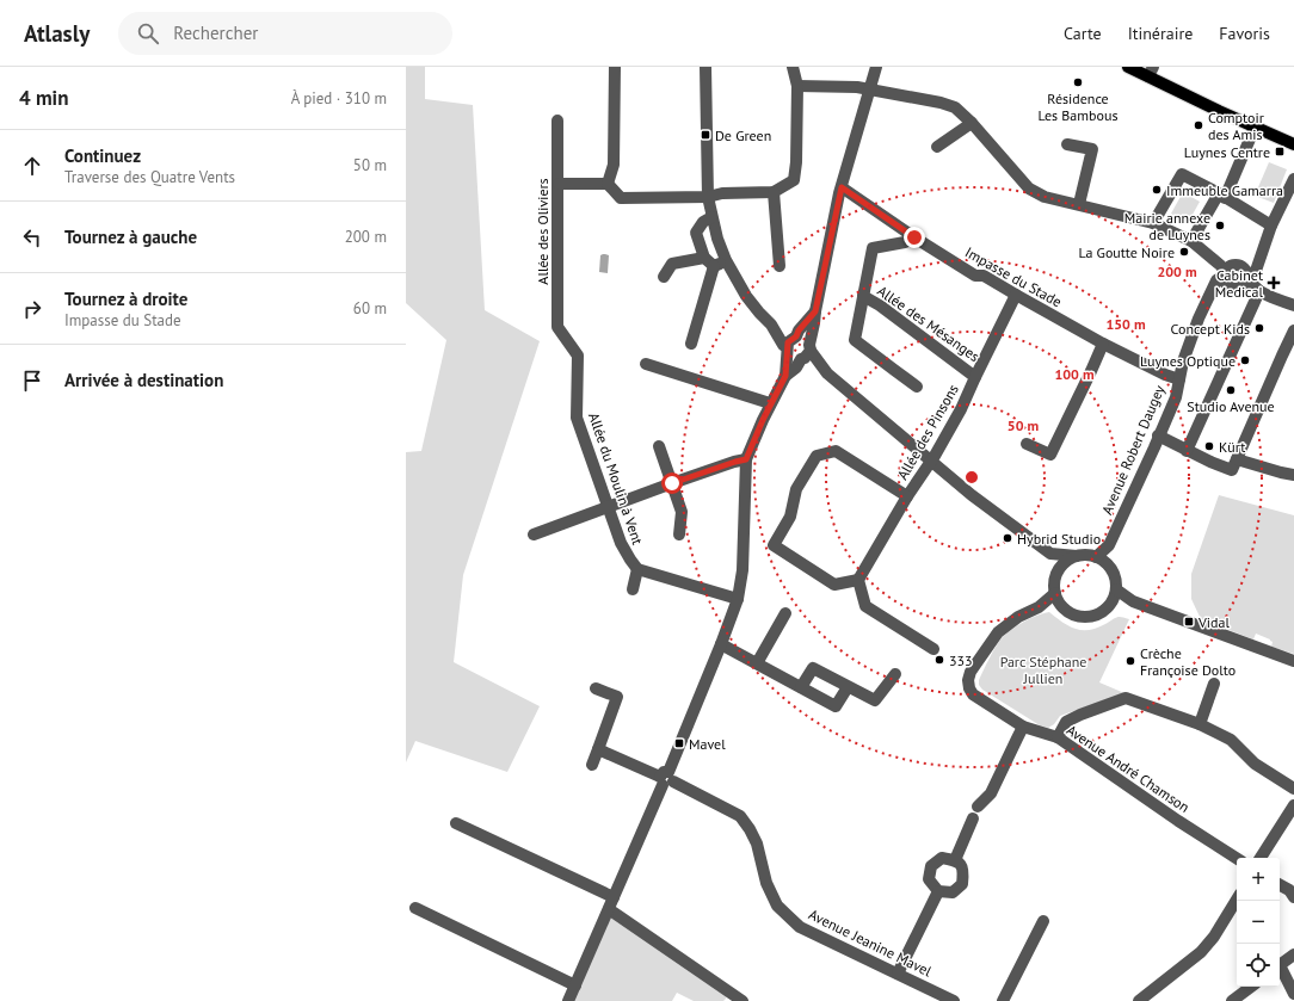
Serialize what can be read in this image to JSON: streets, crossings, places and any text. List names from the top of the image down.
{
  "streets": {
    "street": [
      "Allée des Oliviers",
      "Impasse du Stade",
      "Allée des Mésanges",
      "Allée des Pinsons",
      "Avenue Robert Daugey",
      "Allée du Moulin à Vent",
      "Avenue André Chamson",
      "Avenue Jeanine Mavel"
    ]
  },
  "crossings": [
    ["Allée des Oliviers", "Allée du Moulin à Vent"],
    ["Impasse du Stade", "Allée des Pinsons"],
    ["Impasse du Stade", "Avenue Robert Daugey"],
    ["Allée des Mésanges", "Allée des Pinsons"]
  ],
  "parks": ["Parc Stéphane Jullien"],
  "places": {
    "other": [
      "Résidence Les Bambous",
      "Comptoir des Amis",
      "Immeuble Gamarra",
      "Mairie annexe de Luynes",
      "La Goutte Noire",
      "Concept Kids",
      "Luynes Optique",
      "Studio Avenue",
      "Kürt",
      "Hybrid Studio",
      "333",
      "Crèche Françoise Dolto"
    ],
    "transit": [
      "De Green",
      "Luynes Centre",
      "Vidal",
      "Mavel"
    ],
    "health": ["Cabinet Medical"]
  },
  "page": {
    "header": "Atlasly",
    "search": "Rechercher",
    "nav": ["Carte", "Itinéraire", "Favoris"],
    "heading": ["4 min", "À pied · 310 m"],
    "list": [
      ["Continuez", "Traverse des Quatre Vents", "50 m"],
      ["Tournez à gauche", "200 m"],
      ["Tournez à droite", "Impasse du Stade", "60 m"],
      "Arrivée à destination"
    ],
    "map_buttons": ["+", "−"]
  },
  "rings": [
    "200 m",
    "150 m",
    "100 m",
    "50 m"
  ]
}
